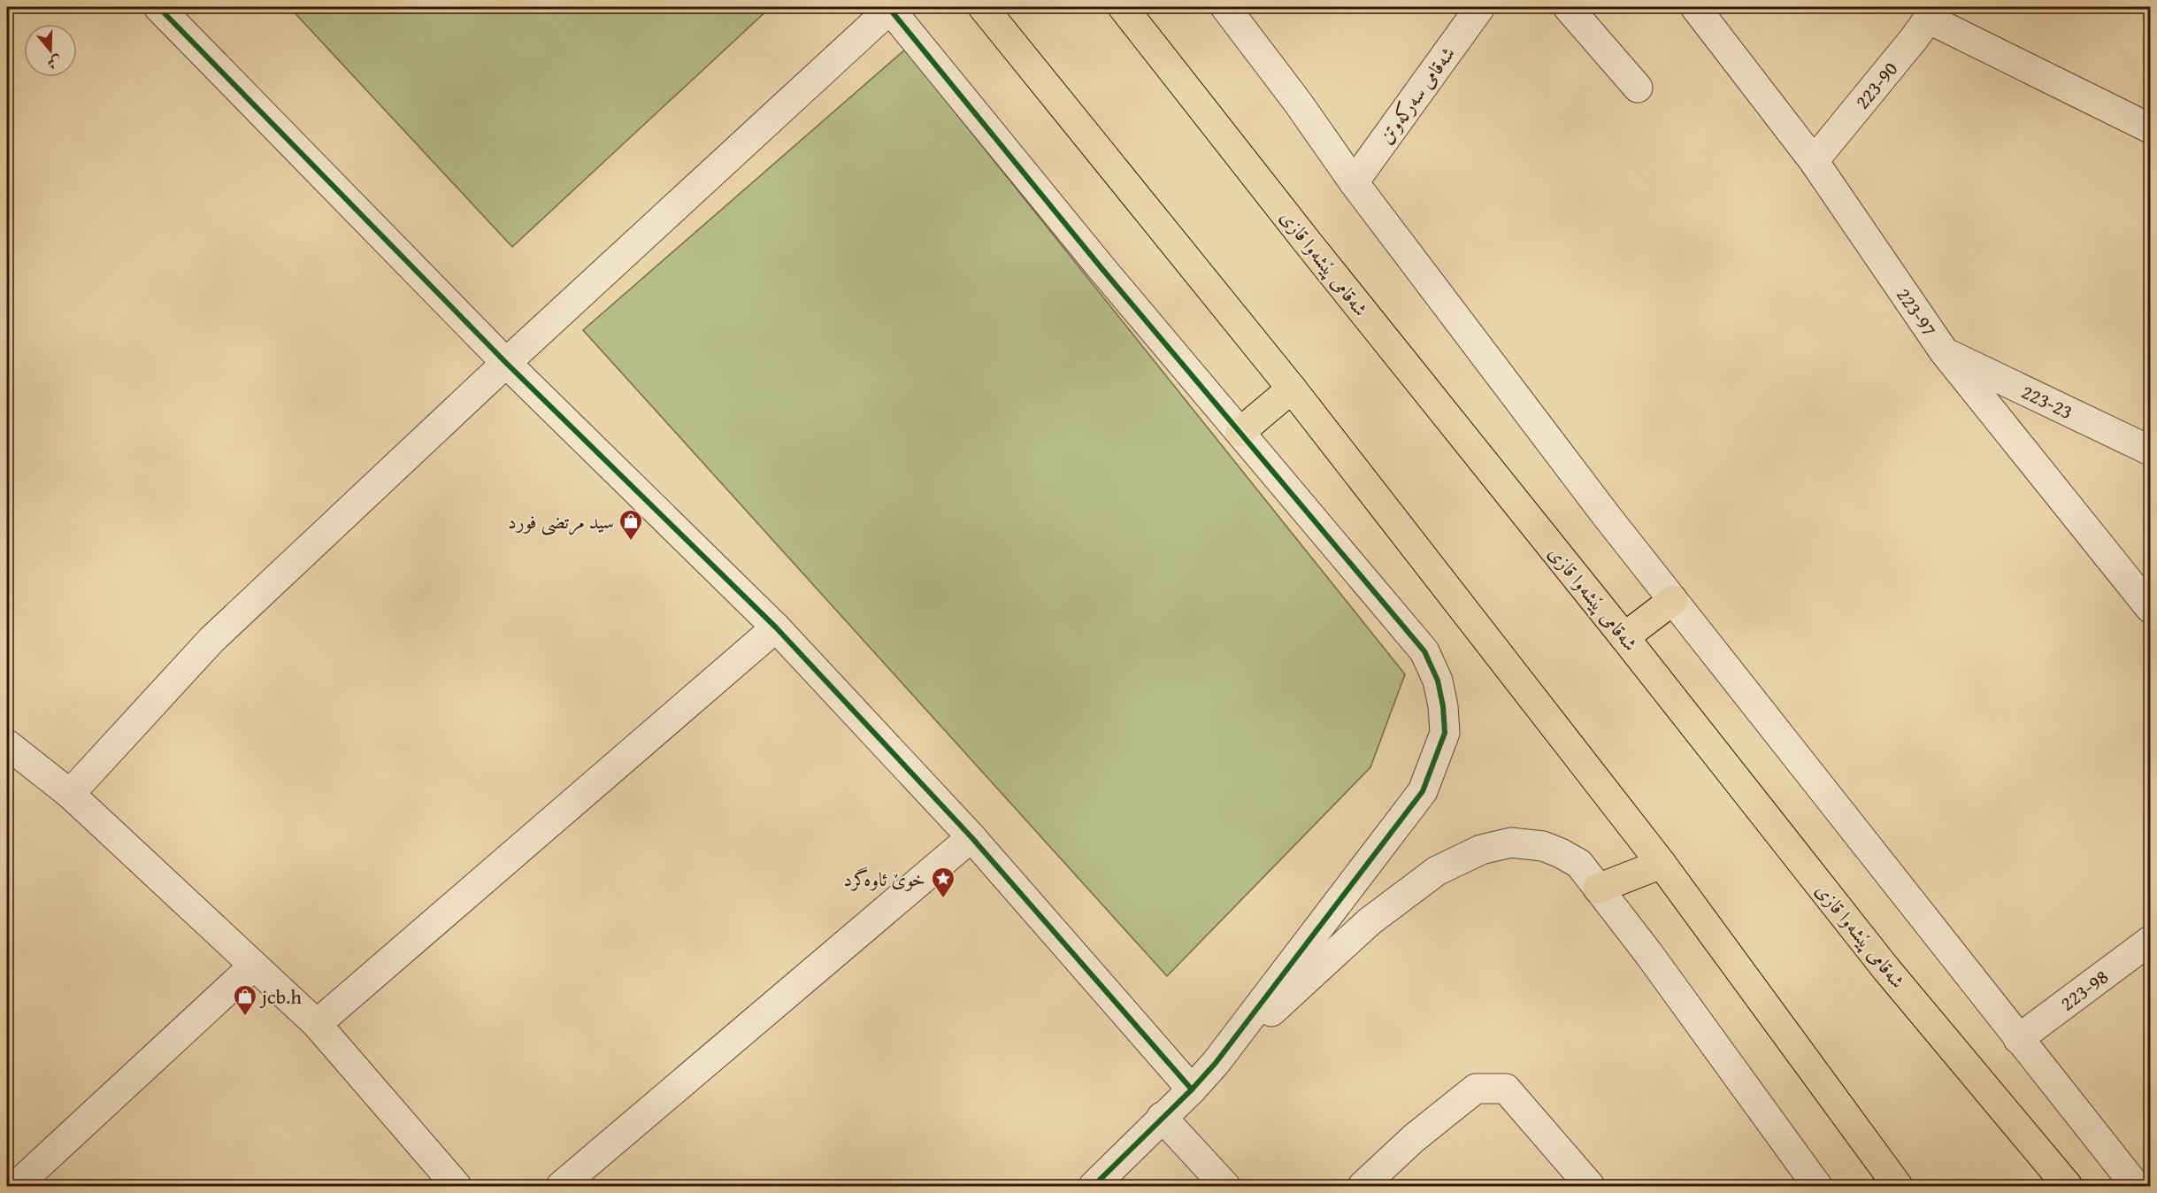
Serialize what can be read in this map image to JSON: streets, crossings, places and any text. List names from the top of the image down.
{
  "streets": {
    "highway": ["شەقامی پێشەوا قازی"],
    "street": [
      "223-90",
      "شەقامی سەرکەوتن",
      "223-97",
      "223-23",
      "223-98"
    ]
  },
  "crossings": [
    ["223-90", "223-97"],
    ["223-97", "223-23"]
  ],
  "places": {
    "shop": ["سيد مرتضى فورد", "jcb.h"],
    "place": ["خوێ ئاوەگرد"]
  },
  "north": "bottom"
}
